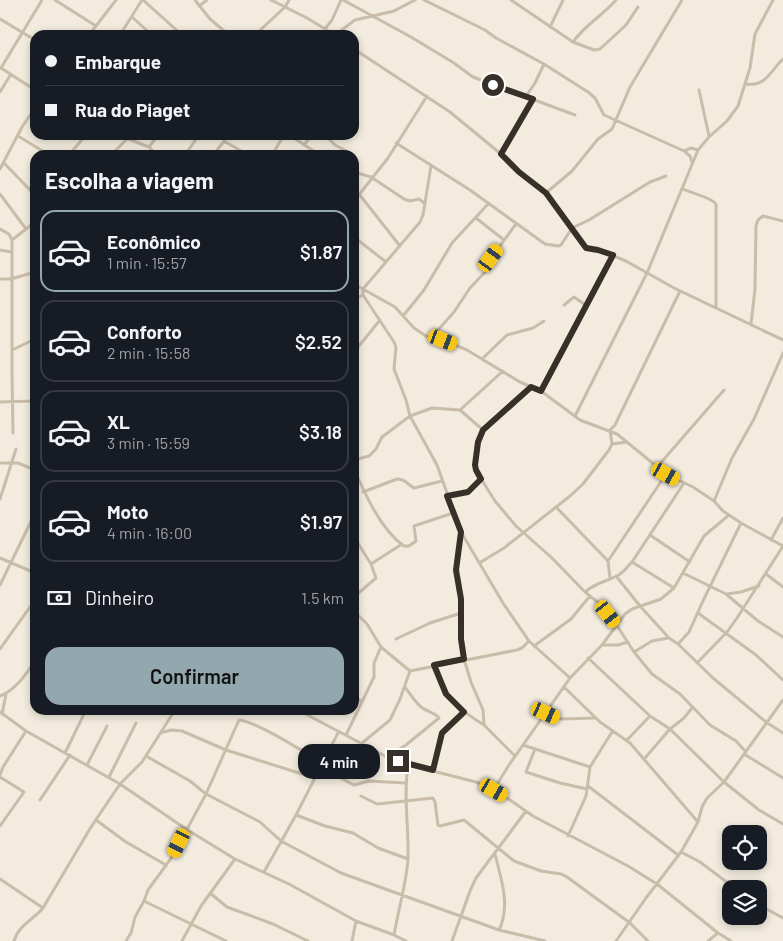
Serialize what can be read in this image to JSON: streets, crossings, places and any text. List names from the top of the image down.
{
  "page": {
    "banner": ["Embarque", "Rua do Piaget"],
    "heading": "Escolha a viagem",
    "list": [
      {
        "name": "Econômico",
        "note": "1 min · 15:57",
        "value": "$1.87"
      },
      {
        "name": "Conforto",
        "note": "2 min · 15:58",
        "value": "$2.52"
      },
      {
        "name": "XL",
        "note": "3 min · 15:59",
        "value": "$3.18"
      },
      {
        "name": "Moto",
        "note": "4 min · 16:00",
        "value": "$1.97"
      }
    ],
    "pay": ["Dinheiro", "1.5 km"],
    "buttons": "Confirmar",
    "bubble": "4 min"
  }
}
